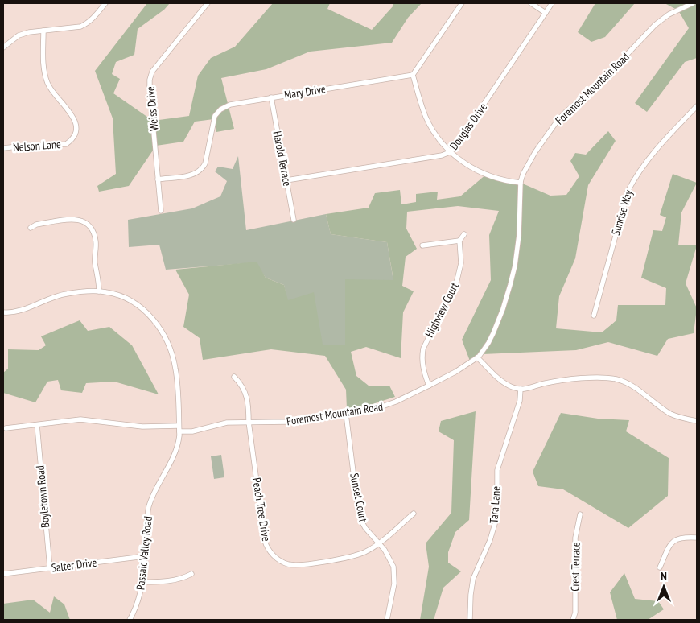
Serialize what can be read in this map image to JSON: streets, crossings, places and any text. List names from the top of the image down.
{
  "streets": {
    "street": [
      "Foremost Mountain Road",
      "Mary Drive",
      "Weiss Drive",
      "Douglas Drive",
      "Nelson Lane",
      "Harold Terrace",
      "Sunrise Way",
      "Highview Court",
      "Boyletown Road",
      "Sunset Court",
      "Tara Lane",
      "Peach Tree Drive",
      "Passaic Valley Road",
      "Salter Drive",
      "Crest Terrace"
    ]
  },
  "crossings": [
    ["Foremost Mountain Road", "Highview Court"],
    ["Foremost Mountain Road", "Sunset Court"],
    ["Foremost Mountain Road", "Peach Tree Drive"],
    ["Foremost Mountain Road", "Passaic Valley Road"],
    ["Mary Drive", "Weiss Drive"],
    ["Mary Drive", "Harold Terrace"],
    ["Douglas Drive", "Harold Terrace"],
    ["Boyletown Road", "Salter Drive"],
    ["Sunset Court", "Peach Tree Drive"],
    ["Passaic Valley Road", "Salter Drive"]
  ],
  "north": "top"
}
